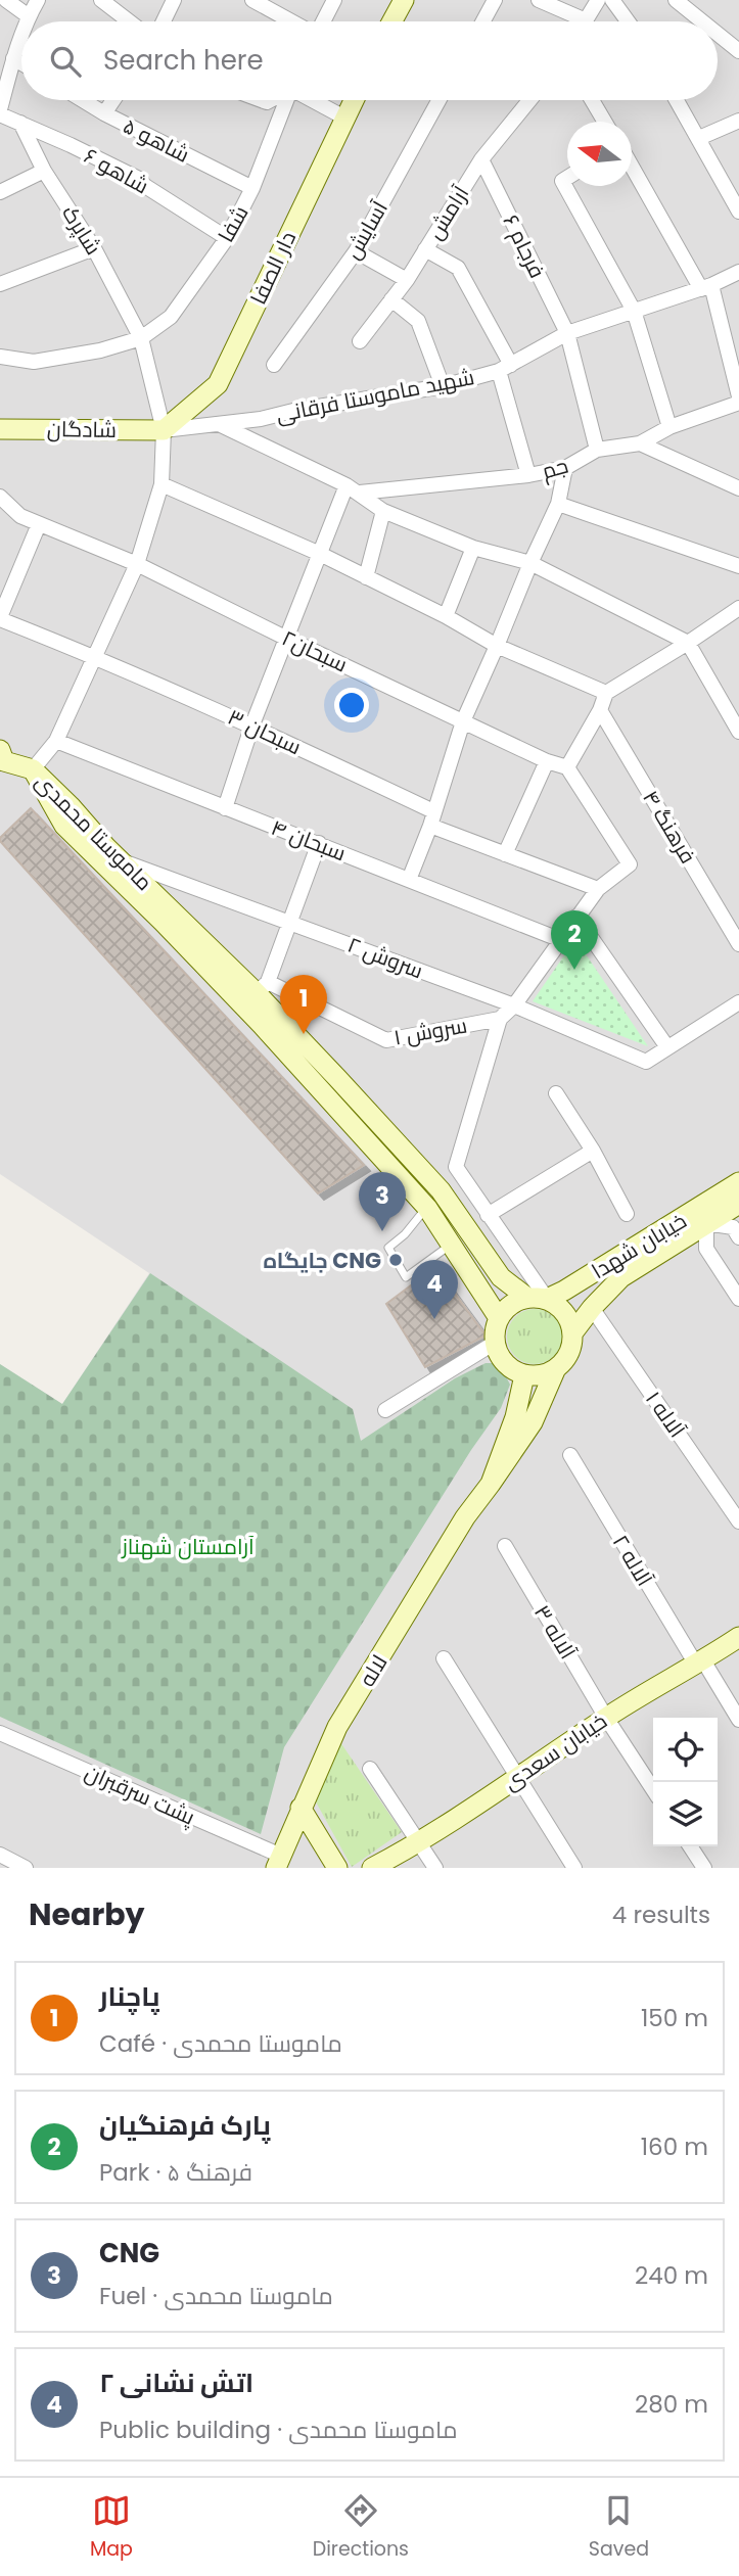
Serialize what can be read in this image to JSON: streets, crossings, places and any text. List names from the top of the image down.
{
  "streets": {
    "main road": [
      "دار الصفا",
      "شادگان",
      "ماموستا محمدی",
      "خیابان شهدا",
      "لاله",
      "خیابان سعدی"
    ],
    "street": [
      "شاهو ۵",
      "شاهو ۶",
      "آرامش",
      "شفا",
      "شاپرک",
      "آسایش",
      "فرجام ۶",
      "شهید ماموستا فرقانی",
      "جم",
      "سبحان۲",
      "سبحان ۳",
      "فرهنگ ۴",
      "سبحان ۴",
      "سروش ۲",
      "سروش ۱",
      "آلاله ۱",
      "آلاله ۲",
      "آلاله ۳",
      "پشت سرقبران"
    ]
  },
  "crossings": [
    ["شاهو ۵", "شفا"],
    ["شاهو ۶", "شفا"],
    ["شاهو ۶", "شاپرک"],
    ["آرامش", "فرجام ۶"],
    ["شفا", "شاپرک"],
    ["شاپرک", "دار الصفا"],
    ["شاپرک", "شهید ماموستا فرقانی"],
    ["شاپرک", "شادگان"],
    ["شاپرک", "سبحان۲"],
    ["شاپرک", "سبحان ۳"],
    ["شاپرک", "ماموستا محمدی"],
    ["شاپرک", "سبحان ۴"],
    ["فرجام ۶", "شهید ماموستا فرقانی"],
    ["فرجام ۶", "جم"],
    ["دار الصفا", "شهید ماموستا فرقانی"],
    ["دار الصفا", "شادگان"],
    ["شهید ماموستا فرقانی", "شادگان"],
    ["ماموستا محمدی", "سروش ۲"],
    ["ماموستا محمدی", "سروش ۱"],
    ["ماموستا محمدی", "خیابان شهدا"],
    ["خیابان شهدا", "آلاله ۱"],
    ["آلاله ۲", "خیابان سعدی"],
    ["آلاله ۳", "خیابان سعدی"],
    ["لاله", "پشت سرقبران"]
  ],
  "parks": ["آرامستان شهناز"],
  "places": ["جایگاه CNG"],
  "north": "left",
  "page": {
    "search": "Search here",
    "pins": [
      "2",
      "1",
      "3",
      "4"
    ],
    "heading": ["Nearby", "4 results"],
    "list": [
      {
        "mark": "1",
        "name": "پاچنار",
        "note": "Café · ماموستا محمدی",
        "value": "150 m"
      },
      {
        "mark": "2",
        "name": "پارک فرهنگیان",
        "note": "Park · فرهنگ ۵",
        "value": "160 m"
      },
      {
        "mark": "3",
        "name": "CNG",
        "note": "Fuel · ماموستا محمدی",
        "value": "240 m"
      },
      {
        "mark": "4",
        "name": "اتش نشانی ۲",
        "note": "Public building · ماموستا محمدی",
        "value": "280 m"
      }
    ],
    "nav": ["Map", "Directions", "Saved"]
  }
}
